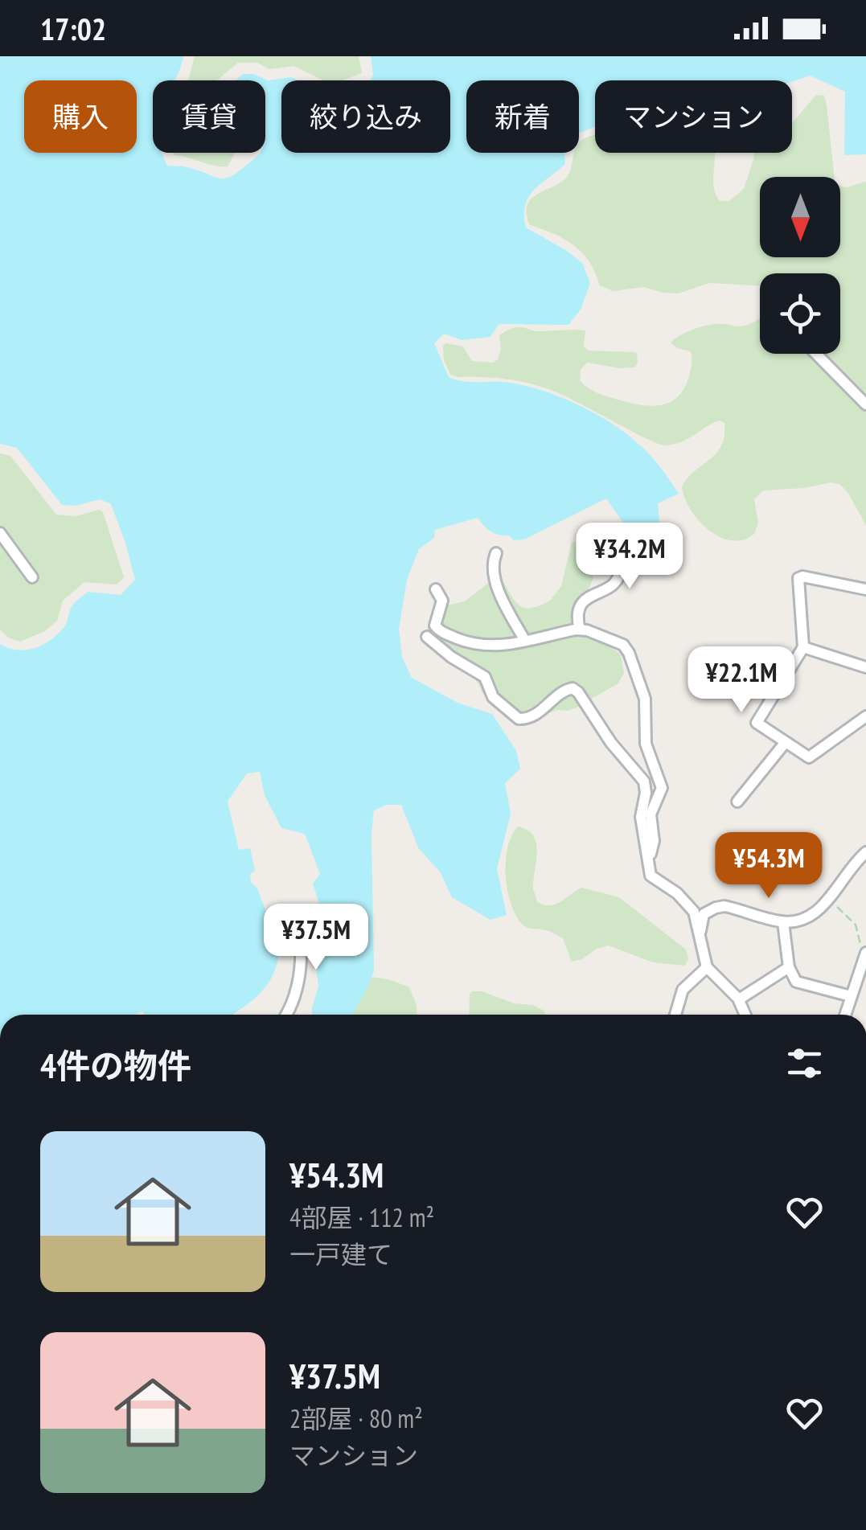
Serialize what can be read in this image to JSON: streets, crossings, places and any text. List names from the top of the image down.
{
  "north": "bottom",
  "page": {
    "status": "17:02",
    "chip": [
      "購入",
      "賃貸",
      "絞り込み",
      "新着",
      "マンション"
    ],
    "price": [
      "¥34.2M",
      "¥22.1M",
      "¥54.3M",
      "¥37.5M"
    ],
    "heading": "4件の物件",
    "list": [
      {
        "name": "¥54.3M",
        "note": "4部屋 · 112 m² · 一戸建て"
      },
      {
        "name": "¥37.5M",
        "note": "2部屋 · 80 m² · マンション"
      }
    ]
  }
}
